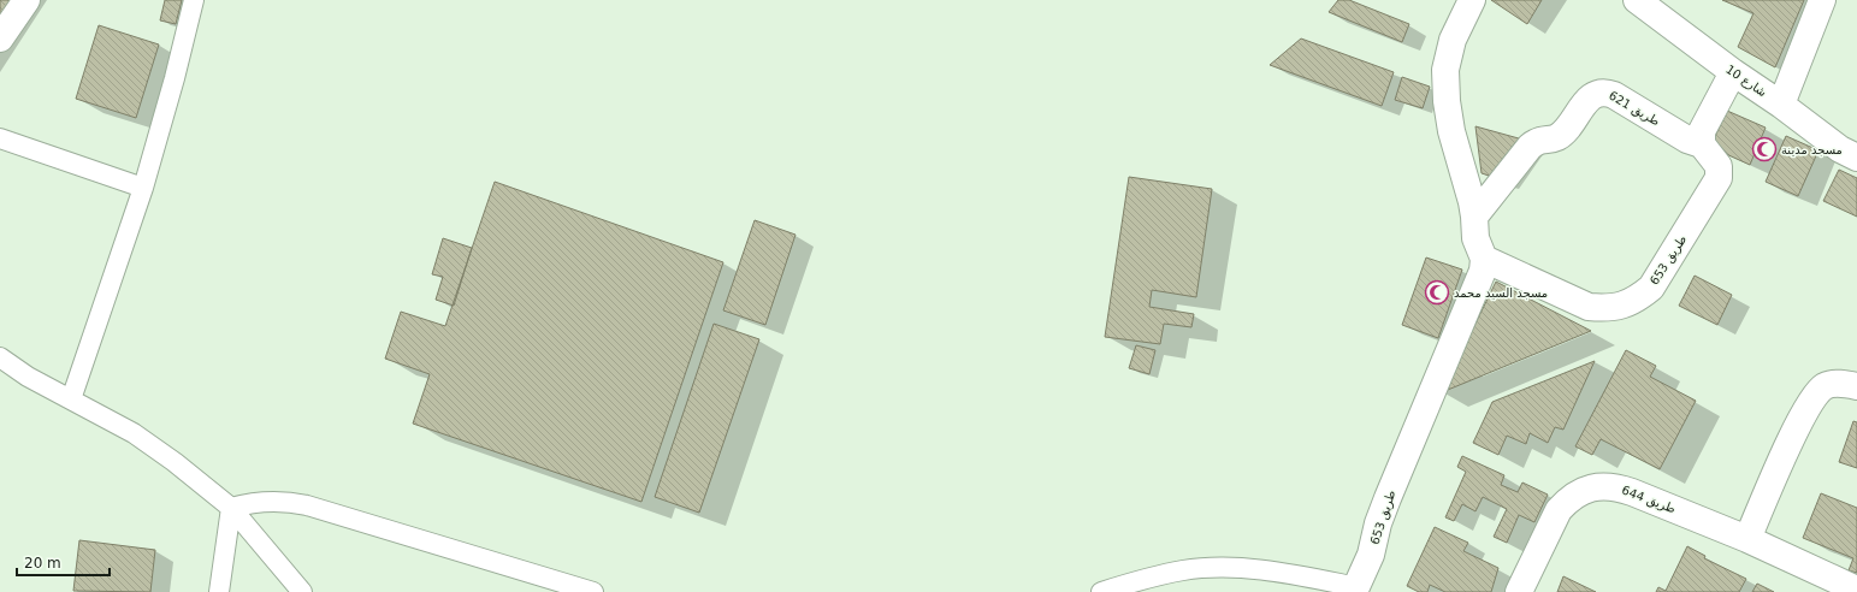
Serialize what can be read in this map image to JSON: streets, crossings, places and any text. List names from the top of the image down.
{
  "streets": {
    "street": [
      "شارع 10",
      "طريق 621",
      "طريق 653",
      "طريق 644"
    ]
  },
  "crossings": [
    ["طريق 621", "طريق 653"]
  ],
  "places": {
    "mosque": ["مسجد مدينة", "مسجد السيد محمد"]
  },
  "scale_bar": "20 m"
}
